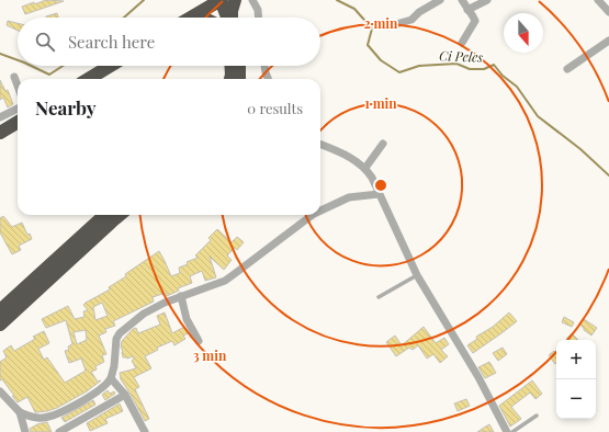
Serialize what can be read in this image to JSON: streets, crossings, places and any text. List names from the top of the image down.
{
  "water": ["Ci Peles"],
  "north": "bottom",
  "page": {
    "search": "Search here",
    "heading": ["Nearby", "0 results"],
    "map_buttons": ["+", "−"]
  },
  "rings": ["2 min", "1 min", "3 min"]
}
